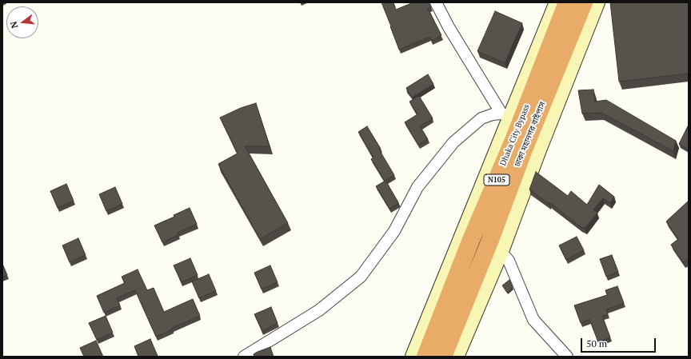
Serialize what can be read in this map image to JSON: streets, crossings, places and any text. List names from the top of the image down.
{
  "streets": {
    "highway": ["ঢাকা মহানগর বাইপাস", "Dhaka City Bypass", "N105"]
  },
  "scale_bar": "50 m",
  "north": "left"
}
